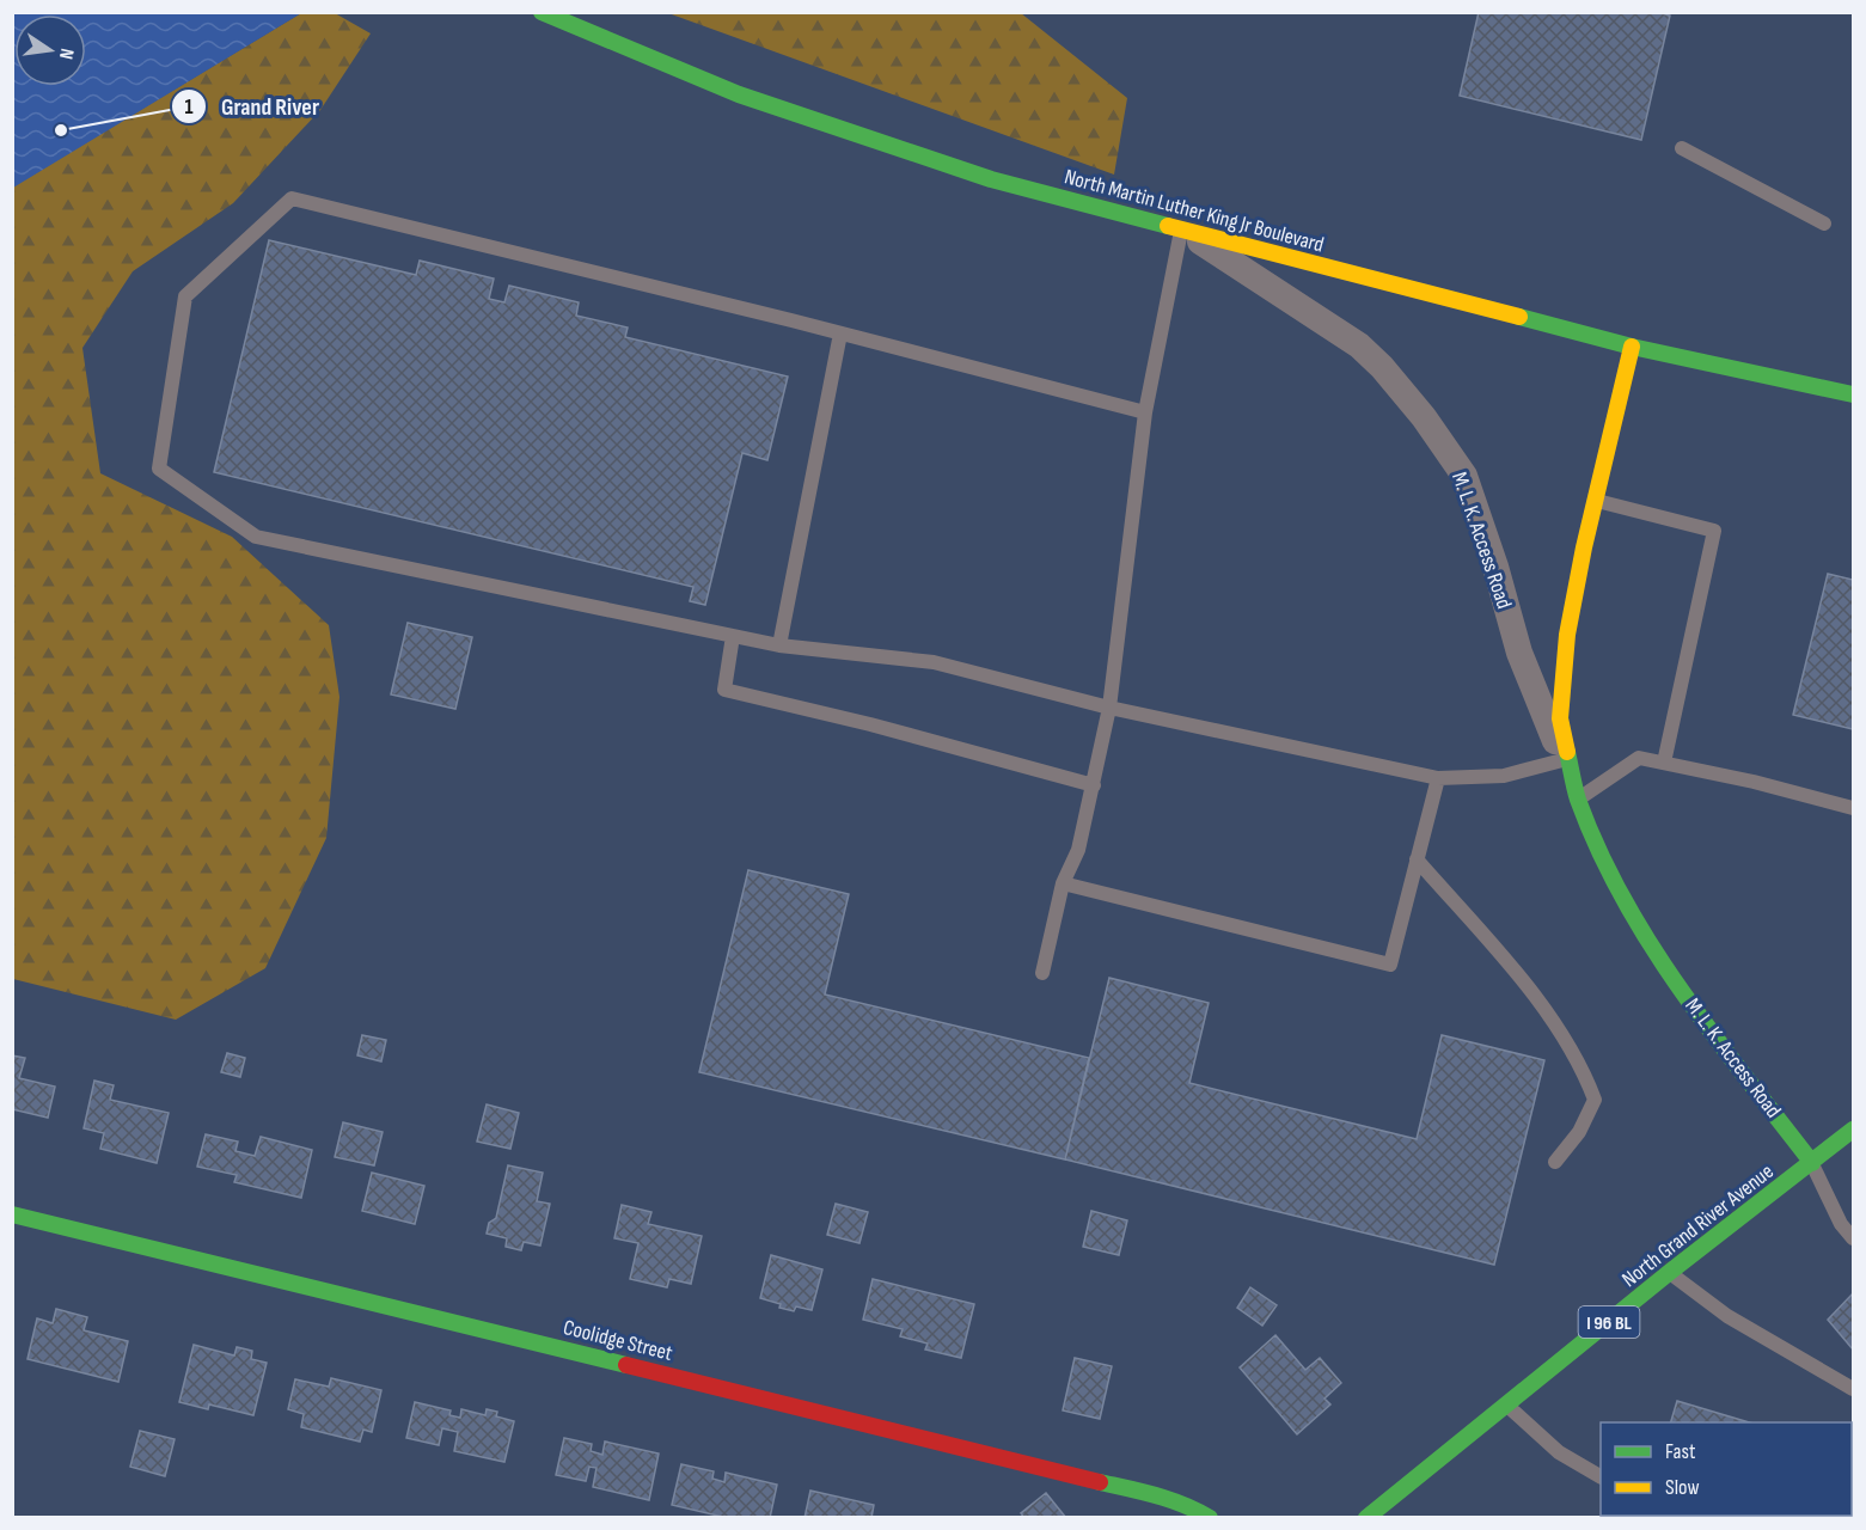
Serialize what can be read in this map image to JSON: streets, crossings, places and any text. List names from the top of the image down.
{
  "streets": {
    "street": [
      "North Martin Luther King Jr Boulevard",
      "M. L. K. Access Road",
      "North Grand River Avenue",
      "I 96 BL",
      "Coolidge Street"
    ]
  },
  "crossings": [
    ["North Martin Luther King Jr Boulevard", "M. L. K. Access Road"],
    ["M. L. K. Access Road", "North Grand River Avenue"]
  ],
  "places": ["Grand River"],
  "legend": ["Fast", "Slow"],
  "north": "right"
}
